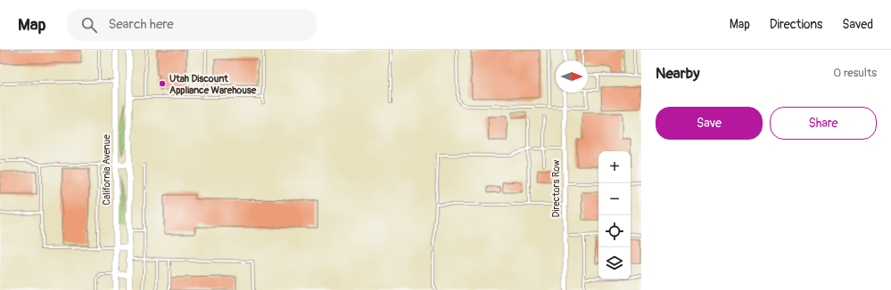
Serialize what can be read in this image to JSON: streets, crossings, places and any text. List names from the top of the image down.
{
  "streets": {
    "main road": ["California Avenue"],
    "street": ["Directors Row"]
  },
  "places": ["Utah Discount Appliance Warehouse"],
  "north": "right",
  "page": {
    "header": "Map",
    "search": "Search here",
    "nav": ["Map", "Directions", "Saved"],
    "heading": ["Nearby", "0 results"],
    "buttons": ["Save", "Share"],
    "map_buttons": ["+", "−"]
  }
}
